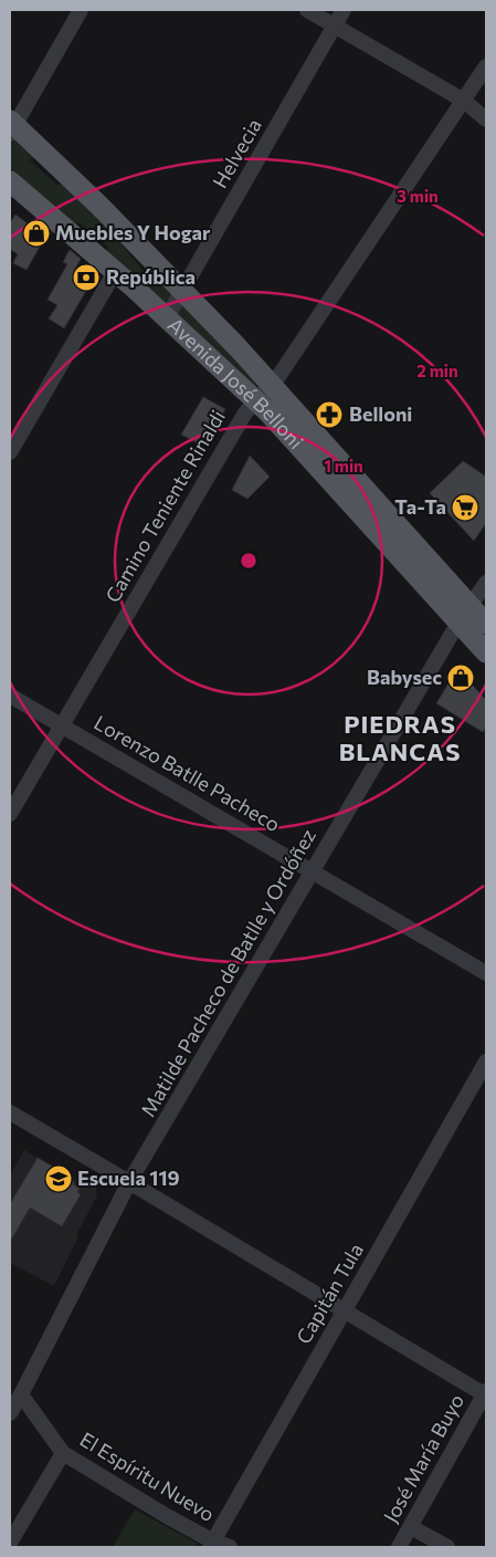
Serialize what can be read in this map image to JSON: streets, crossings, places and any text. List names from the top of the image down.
{
  "streets": {
    "main road": ["Avenida José Belloni"],
    "street": [
      "Helvecia",
      "Camino Teniente Rinaldi",
      "Lorenzo Batlle Pacheco",
      "Matilde Pacheco de Batlle y Ordóñez",
      "Capitán Tula",
      "José María Buyo",
      "El Espíritu Nuevo"
    ]
  },
  "crossings": [
    ["Helvecia", "Avenida José Belloni"],
    ["Avenida José Belloni", "Camino Teniente Rinaldi"],
    ["Avenida José Belloni", "Matilde Pacheco de Batlle y Ordóñez"],
    ["Camino Teniente Rinaldi", "Lorenzo Batlle Pacheco"],
    ["Lorenzo Batlle Pacheco", "Matilde Pacheco de Batlle y Ordóñez"],
    ["Matilde Pacheco de Batlle y Ordóñez", "El Espíritu Nuevo"],
    ["Capitán Tula", "El Espíritu Nuevo"]
  ],
  "districts": ["PIEDRAS BLANCAS"],
  "places": {
    "shop": ["Muebles Y Hogar", "Babysec"],
    "bank": ["República"],
    "pharmacy": ["Belloni"],
    "supermarket": ["Ta-Ta"],
    "school or university": ["Escuela 119"]
  },
  "rings": ["3 min", "2 min", "1 min"]
}
